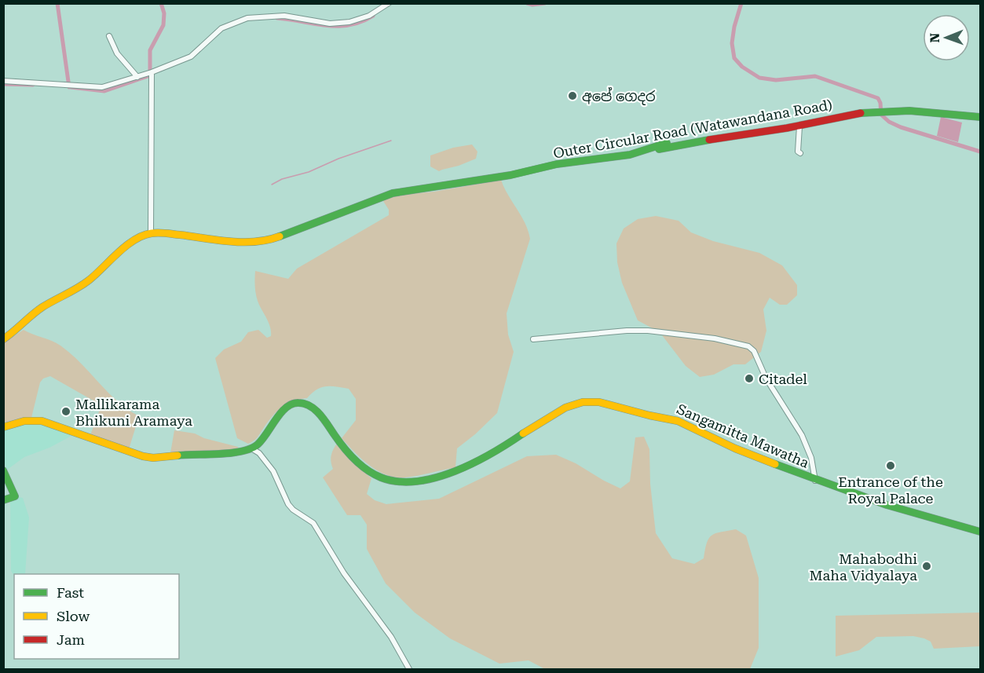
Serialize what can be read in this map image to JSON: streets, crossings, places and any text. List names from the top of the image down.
{
  "streets": {
    "main road": ["Outer Circular Road (Watawandana Road)", "Sangamitta Mawatha"]
  },
  "places": [
    "අපේ ගෙදර",
    "Citadel",
    "Mallikarama Bhikuni Aramaya",
    "Entrance of the Royal Palace",
    "Mahabodhi Maha Vidyalaya"
  ],
  "legend": ["Fast", "Slow", "Jam"],
  "north": "left"
}
